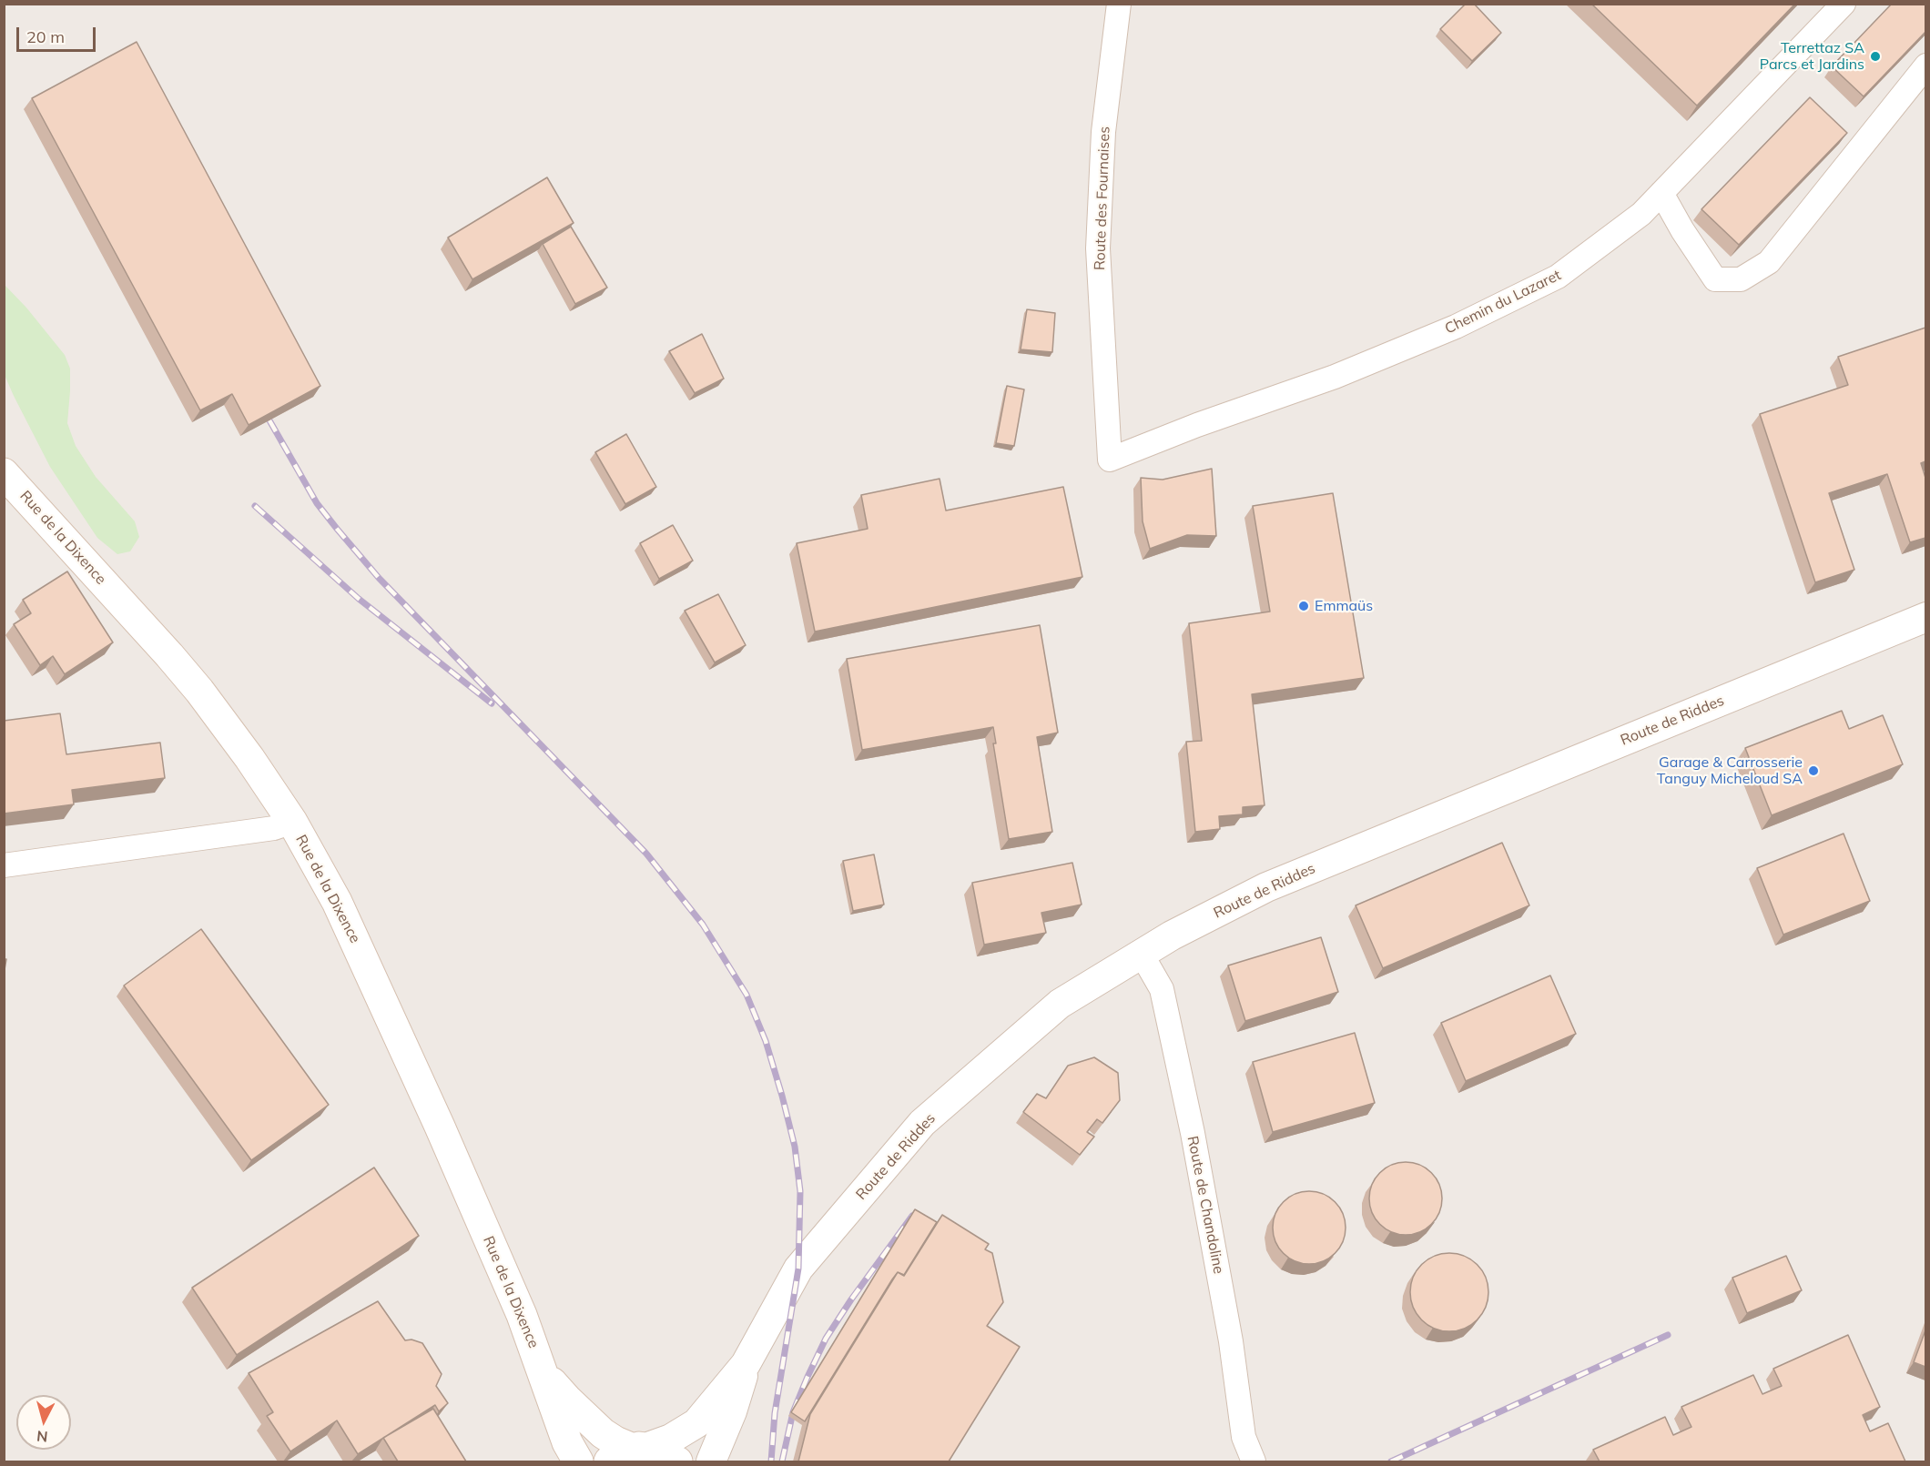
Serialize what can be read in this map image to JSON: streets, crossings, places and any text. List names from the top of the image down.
{
  "streets": {
    "main road": ["Rue de la Dixence"],
    "street": [
      "Route des Fournaises",
      "Chemin du Lazaret",
      "Route de Riddes",
      "Route de Chandoline"
    ]
  },
  "crossings": [
    ["Route des Fournaises", "Chemin du Lazaret"],
    ["Rue de la Dixence", "Route de Riddes"],
    ["Route de Riddes", "Route de Chandoline"]
  ],
  "places": ["Terrettaz SA Parcs et Jardins", "Emmaüs", "Garage & Carrosserie Tanguy Micheloud SA"],
  "scale_bar": "20 m",
  "north": "bottom"
}
